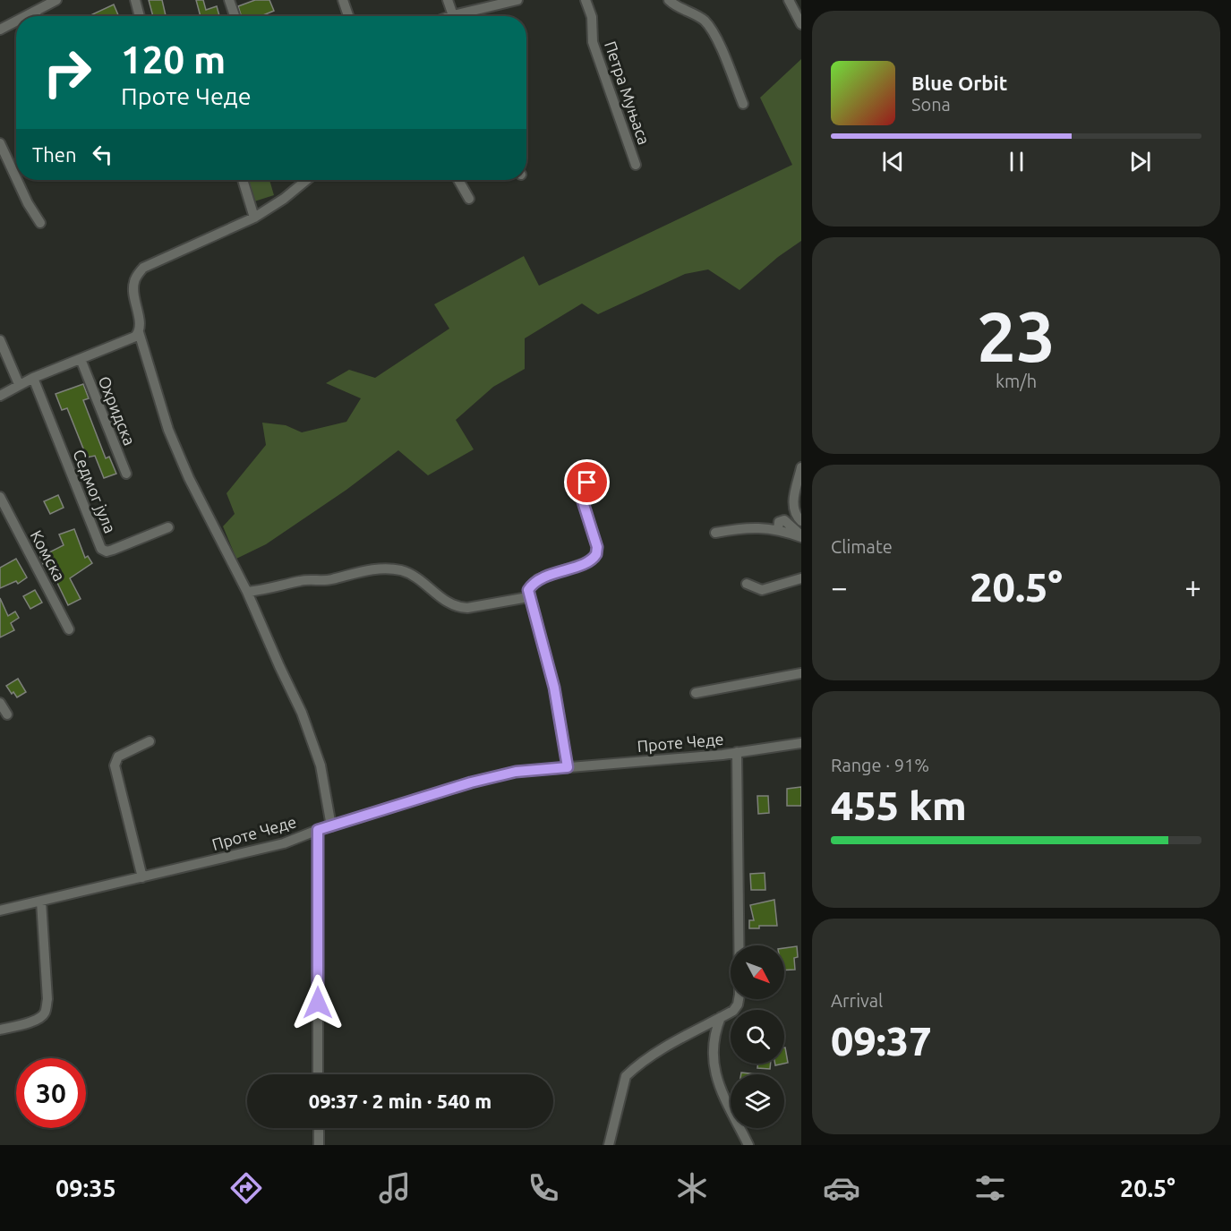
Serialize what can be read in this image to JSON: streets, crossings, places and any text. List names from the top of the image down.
{
  "streets": {
    "street": [
      "Петра Муњаса",
      "Охридска",
      "Седмог јула",
      "Комска",
      "Проте Чеде"
    ]
  },
  "north": "bottom right",
  "page": {
    "turn": ["120 m", "Проте Чеде"],
    "song": ["Blue Orbit", "Sona"],
    "then": "Then",
    "tile": [
      ["23", "km/h"],
      "Climate",
      ["Range · 91%", "455 km"],
      ["Arrival", "09:37"]
    ],
    "heat": ["−", "20.5°", "+"],
    "limit": "30",
    "trip": "09:37 · 2 min · 540 m",
    "tabs": ["09:35", "20.5°"]
  }
}
